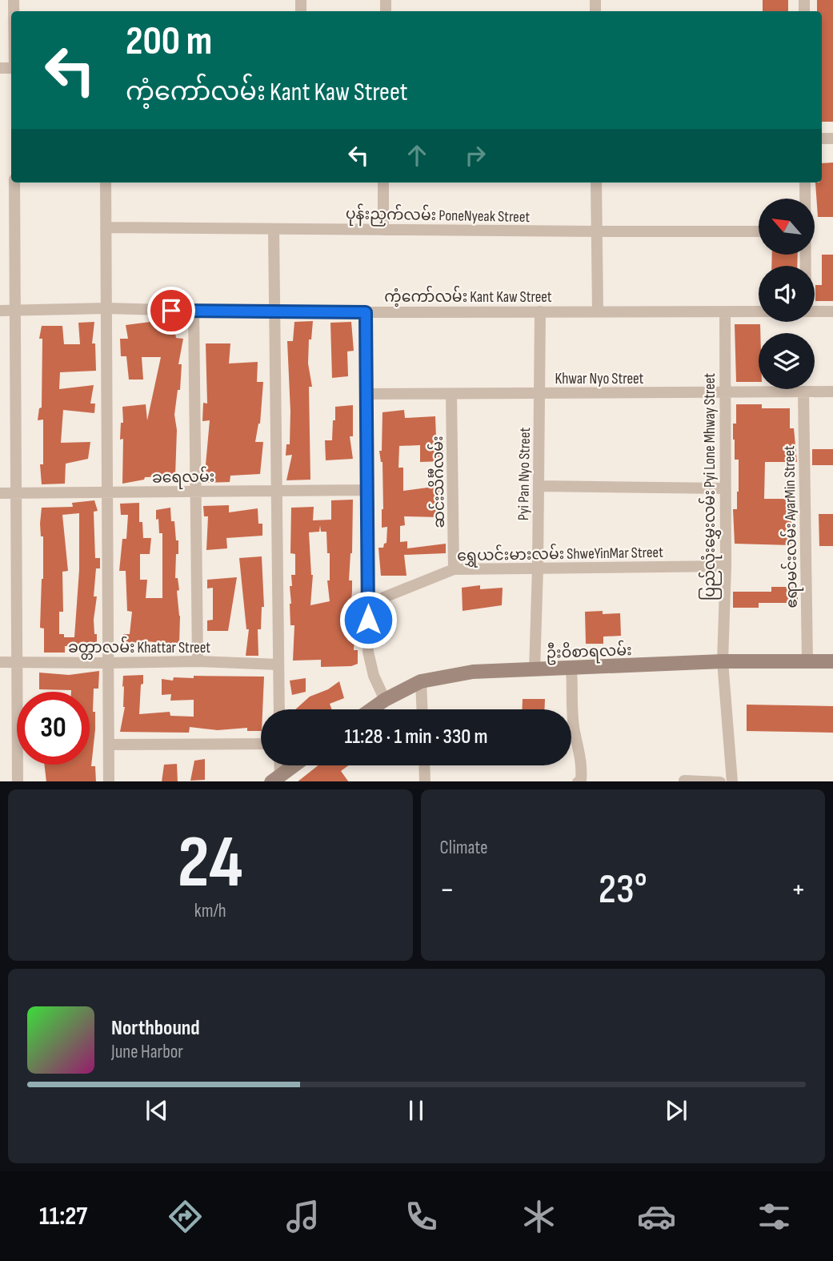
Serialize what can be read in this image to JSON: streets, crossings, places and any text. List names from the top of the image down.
{
  "streets": {
    "main road": ["ဦးဝိစာရလမ်း"],
    "street": [
      "ပုန်းညှက်လမ်း PoneNyeak Street",
      "ကံ့ကော်လမ်း Kant Kaw Street",
      "Khwar Nyo Street",
      "Pyi Pan Nyo Street",
      "ခရေလမ်း",
      "ဆင်းသိင်္ဂီလမ်း",
      "ပြည်လုံးမွှေးလမ်း Pyi Lone Mhway Street",
      "ဧရာမင်းလမ်း AyarMin Street",
      "ရွှေယင်းမားလမ်း ShweYinMar Street",
      "ခတ္တာလမ်း Khattar Street"
    ]
  },
  "crossings": [
    ["ကံ့ကော်လမ်း Kant Kaw Street", "Pyi Pan Nyo Street"],
    ["ကံ့ကော်လမ်း Kant Kaw Street", "ပြည်လုံးမွှေးလမ်း Pyi Lone Mhway Street"],
    ["Khwar Nyo Street", "Pyi Pan Nyo Street"],
    ["Khwar Nyo Street", "ဆင်းသိင်္ဂီလမ်း"],
    ["Khwar Nyo Street", "ပြည်လုံးမွှေးလမ်း Pyi Lone Mhway Street"],
    ["Khwar Nyo Street", "ဧရာမင်းလမ်း AyarMin Street"],
    ["Pyi Pan Nyo Street", "ရွှေယင်းမားလမ်း ShweYinMar Street"],
    ["Pyi Pan Nyo Street", "ဦးဝိစာရလမ်း"],
    ["ဆင်းသိင်္ဂီလမ်း", "ရွှေယင်းမားလမ်း ShweYinMar Street"],
    ["ပြည်လုံးမွှေးလမ်း Pyi Lone Mhway Street", "ရွှေယင်းမားလမ်း ShweYinMar Street"],
    ["ပြည်လုံးမွှေးလမ်း Pyi Lone Mhway Street", "ဦးဝိစာရလမ်း"],
    ["ဧရာမင်းလမ်း AyarMin Street", "ဦးဝိစာရလမ်း"]
  ],
  "north": "top left",
  "page": {
    "turn": ["200 m", "ကံ့ကော်လမ်း Kant Kaw Street"],
    "limit": "30",
    "trip": "11:28 · 1 min · 330 m",
    "tile": [
      ["24", "km/h"],
      "Climate"
    ],
    "heat": ["−", "23°", "+"],
    "song": ["Northbound", "June Harbor"],
    "tabs": "11:27"
  }
}
